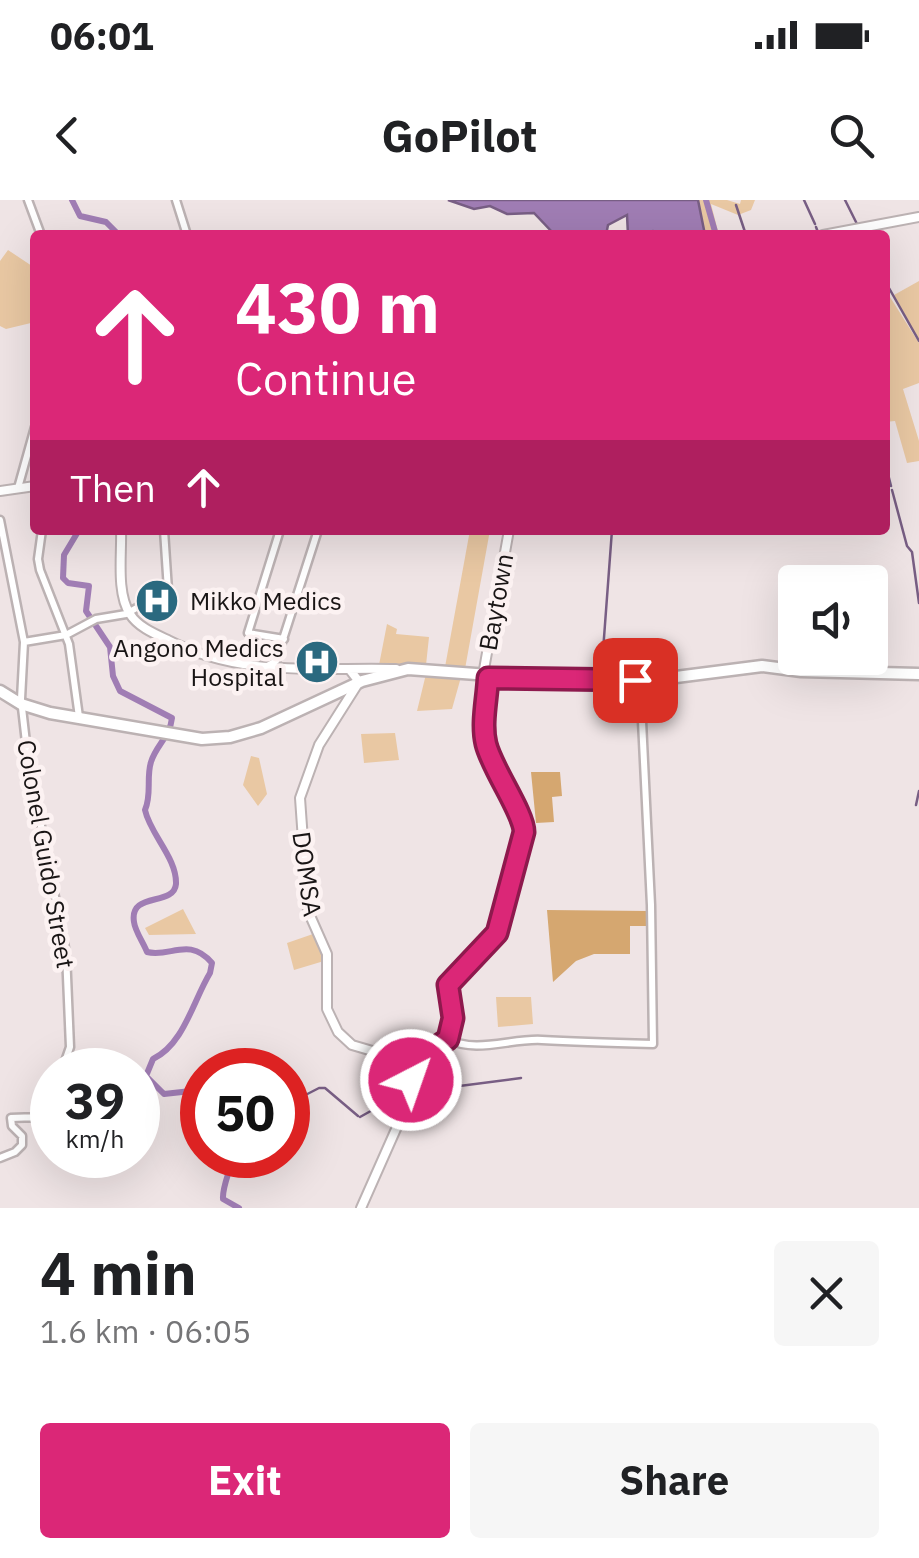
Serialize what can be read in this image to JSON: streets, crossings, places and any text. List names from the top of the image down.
{
  "streets": {
    "main road": ["Baytown", "DOMSA"],
    "street": ["Colonel Guido Street"]
  },
  "places": {
    "hospital": ["Mikko Medics", "Angono Medics Hospital"]
  },
  "page": {
    "status": "06:01",
    "header": "GoPilot",
    "turn": ["430 m", "Continue"],
    "then": "Then",
    "speed": "39 km/h",
    "limit": "50",
    "heading": ["4 min", "1.6 km · 06:05"],
    "buttons": ["Exit", "Share"]
  }
}
